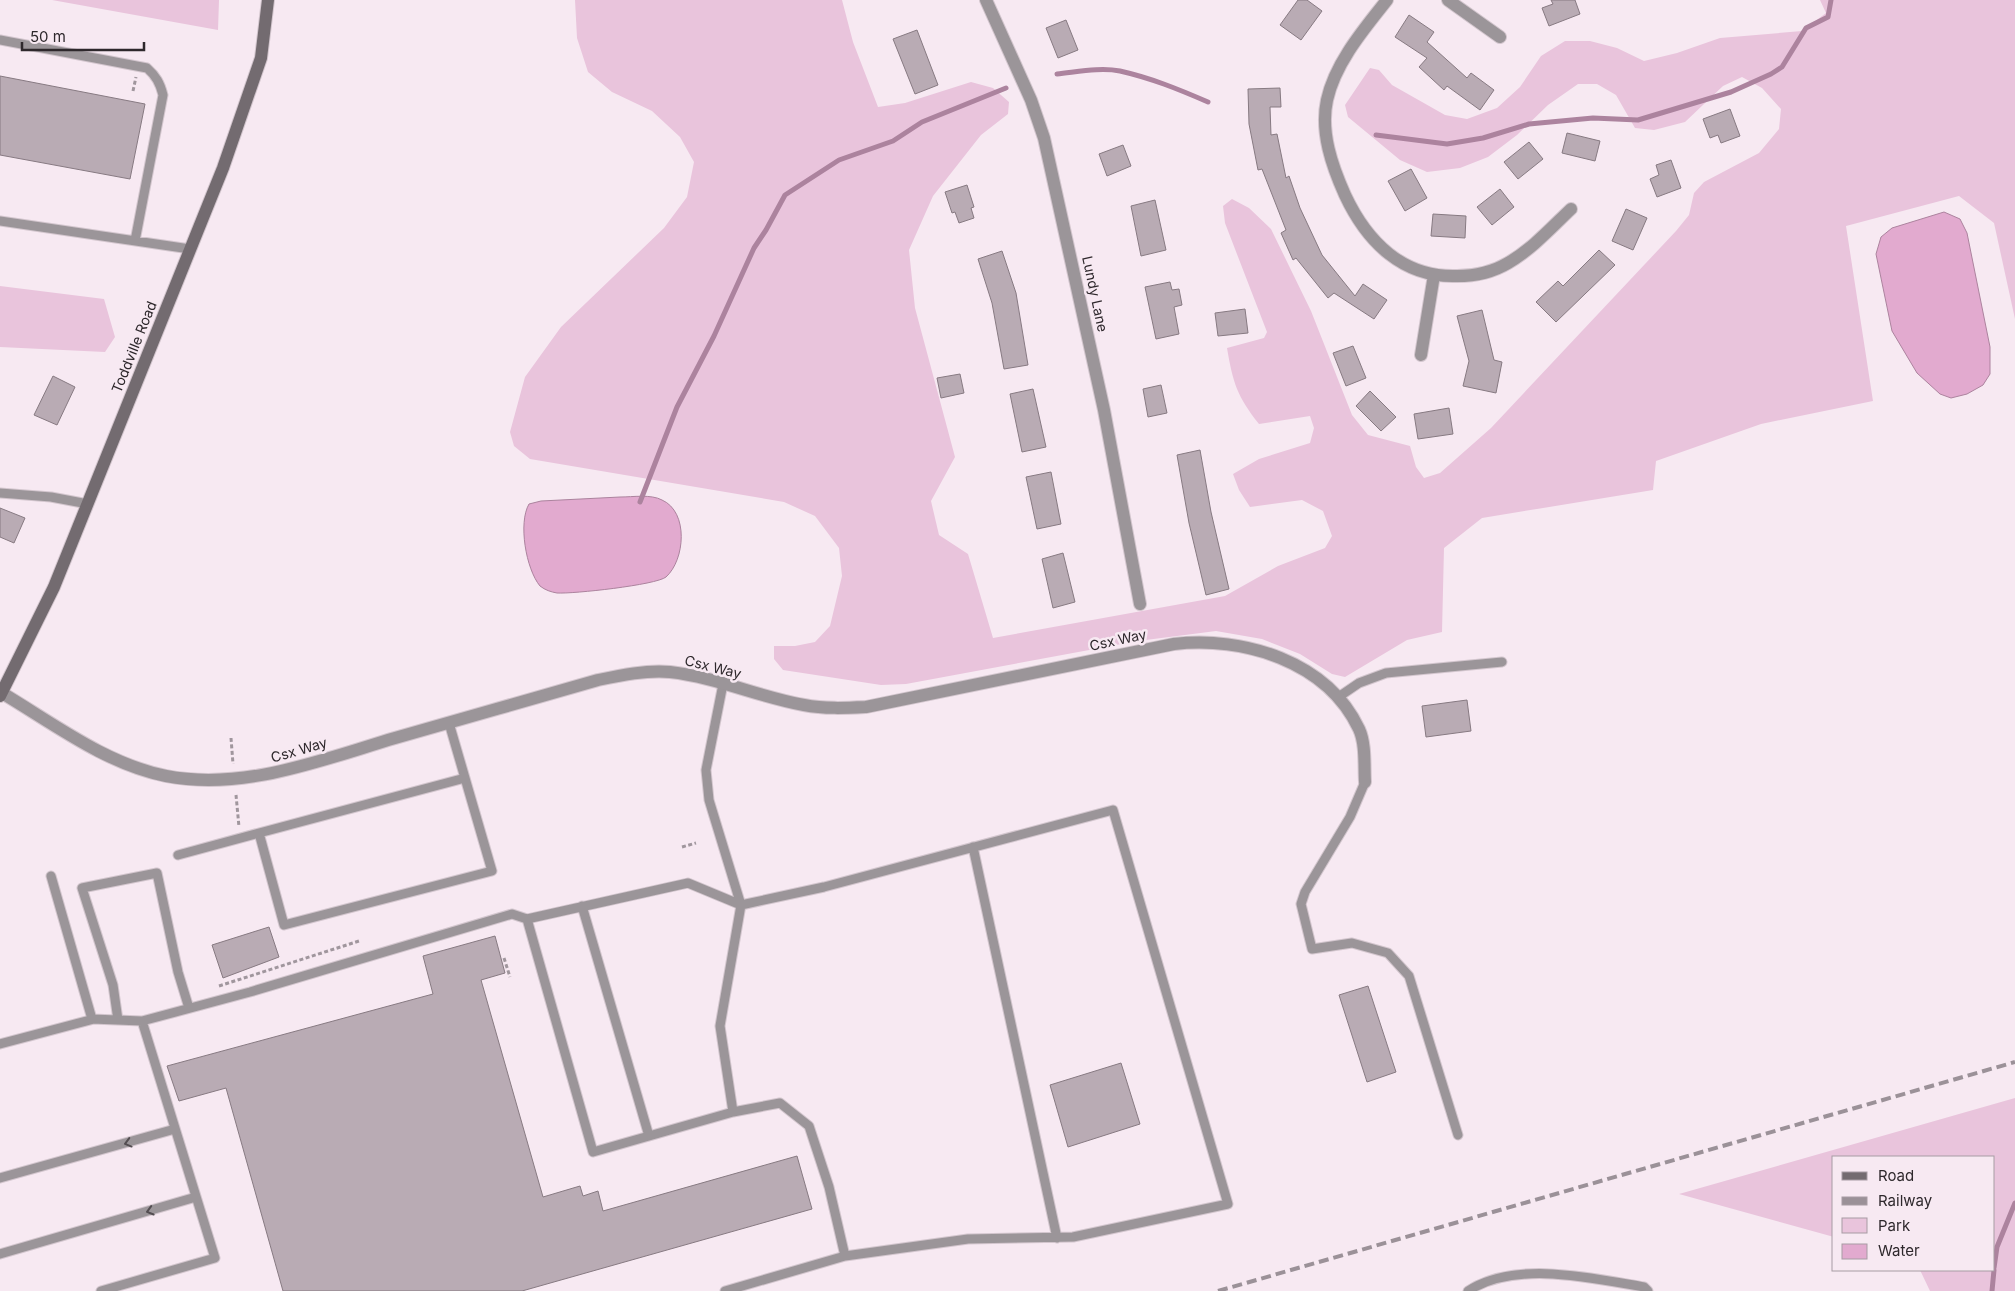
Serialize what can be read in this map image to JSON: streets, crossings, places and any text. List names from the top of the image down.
{
  "streets": {
    "street": ["Lundy Lane", "Toddville Road", "Csx Way"]
  },
  "crossings": [
    ["Toddville Road", "Csx Way"]
  ],
  "legend": [
    "Road",
    "Railway",
    "Park",
    "Water"
  ],
  "scale_bar": "50 m"
}
